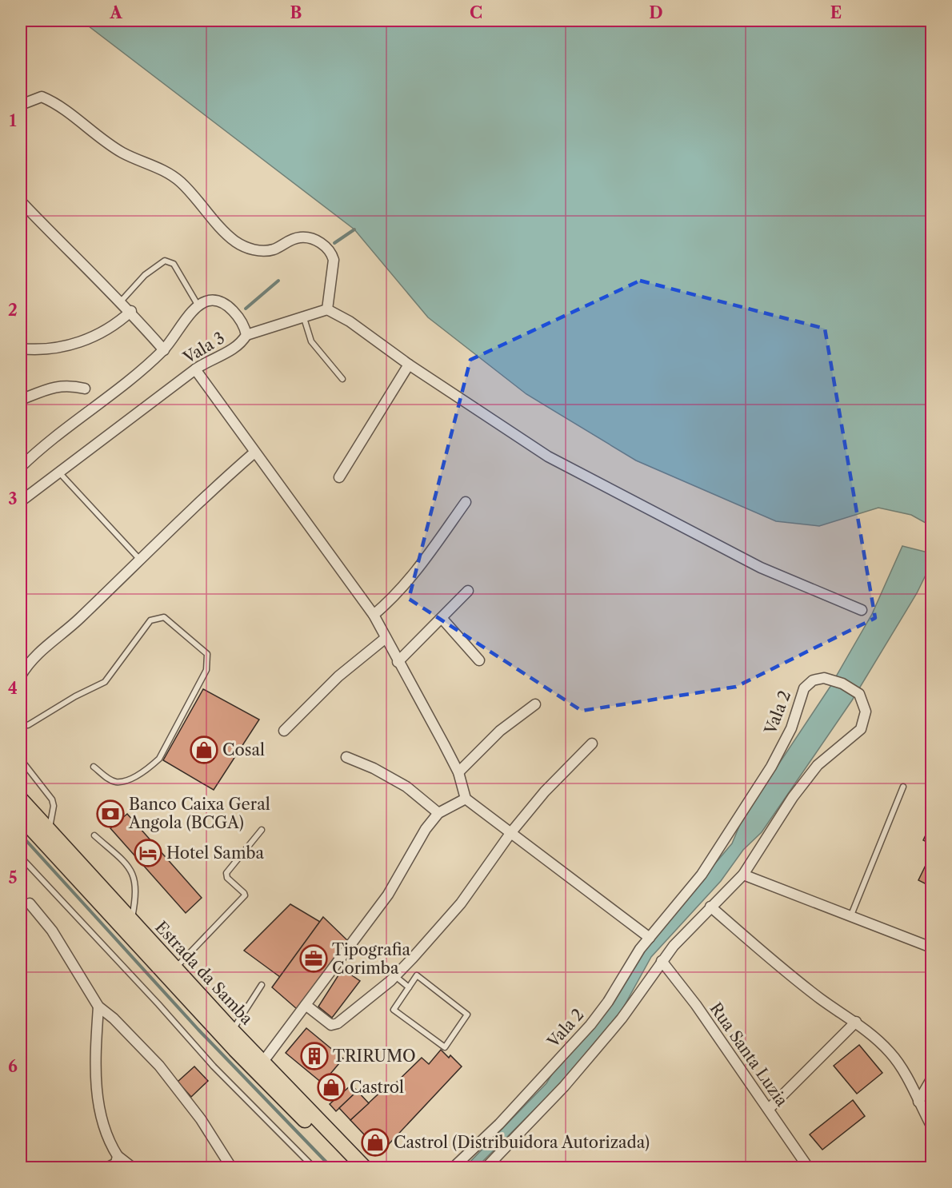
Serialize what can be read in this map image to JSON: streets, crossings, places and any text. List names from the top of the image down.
{
  "streets": {
    "main road": ["Estrada da Samba"],
    "street": ["Vala 3", "Vala 2", "Rua Santa Luzia"]
  },
  "crossings": [
    ["Vala 2", "Rua Santa Luzia"]
  ],
  "places": {
    "shop": ["Cosal", "Castrol", "Castrol (Distribuidora Autorizada)"],
    "bank": ["Banco Caixa Geral Angola (BCGA)"],
    "hotel": ["Hotel Samba"],
    "office": ["Tipografia Corimba"],
    "building": ["TRIRUMO"]
  },
  "grid": {
    "columns": [
      "A",
      "B",
      "C",
      "D",
      "E"
    ],
    "rows": [
      "1",
      "2",
      "3",
      "4",
      "5",
      "6"
    ]
  }
}
